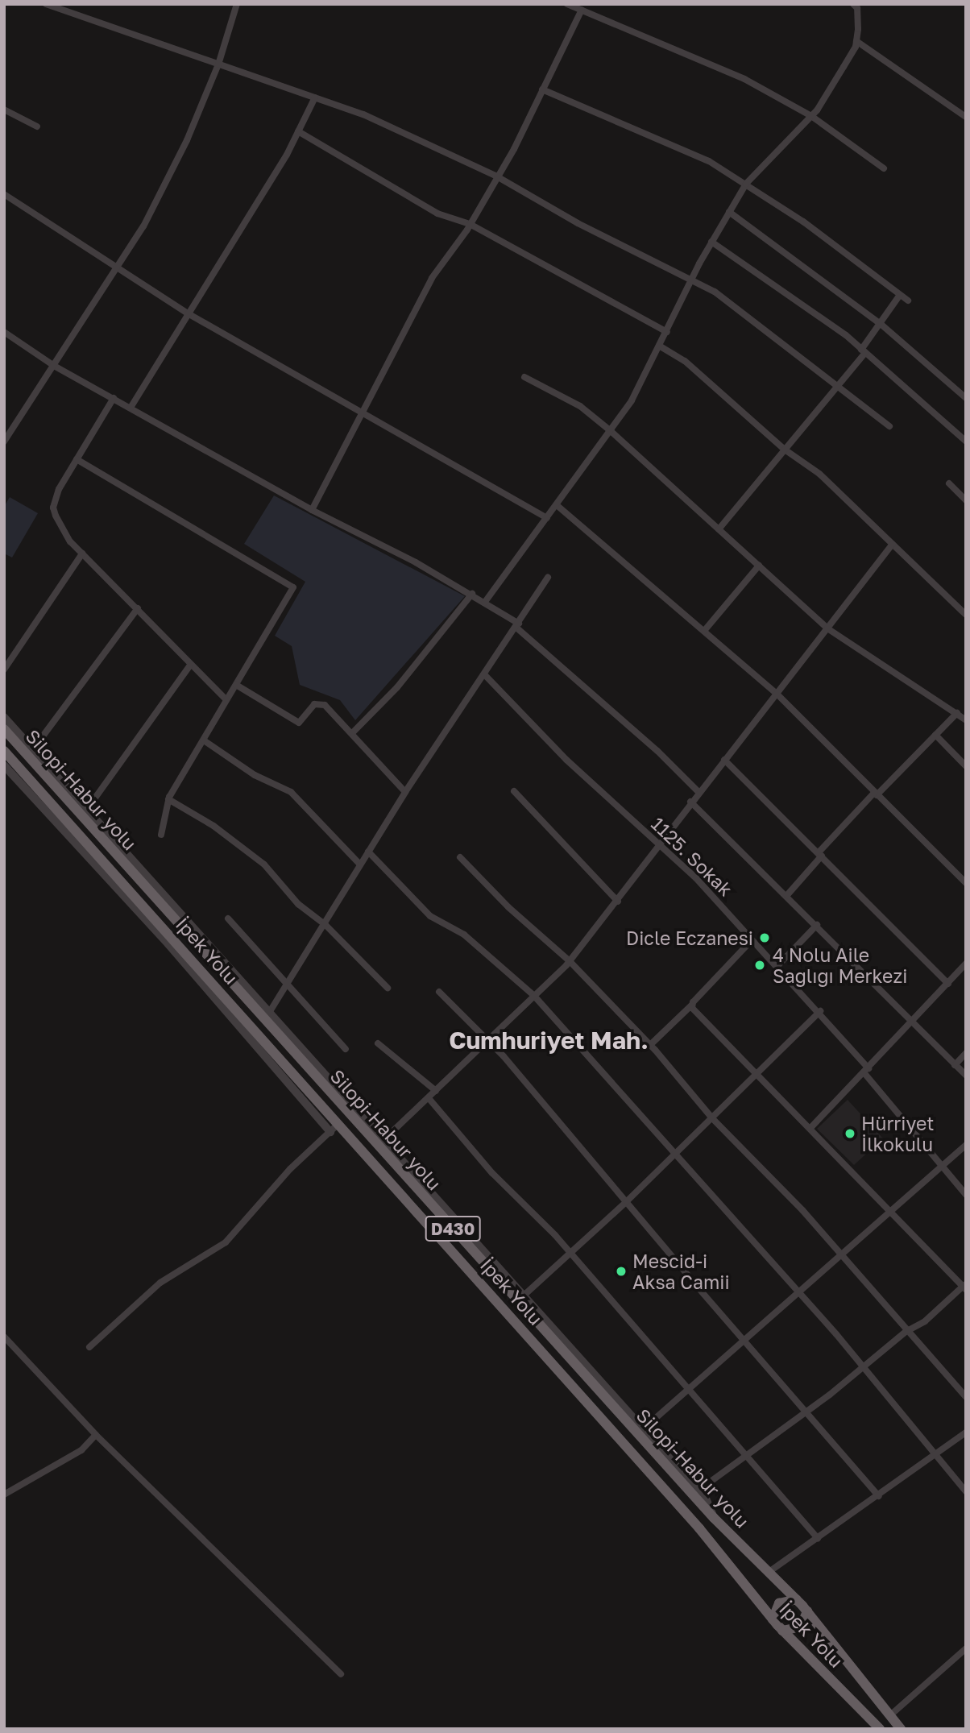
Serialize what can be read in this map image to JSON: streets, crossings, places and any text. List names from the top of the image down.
{
  "streets": {
    "highway": ["Silopi-Habur yolu", "İpek Yolu", "D430"],
    "street": ["1125. Sokak"]
  },
  "crossings": [
    ["Silopi-Habur yolu", "İpek Yolu"]
  ],
  "districts": ["Cumhuriyet Mah."],
  "places": [
    "Dicle Eczanesi",
    "4 Nolu Aile Sağlığı Merkezi",
    "Hürriyet İlkokulu",
    "Mescid-i Aksa Camii"
  ]
}
